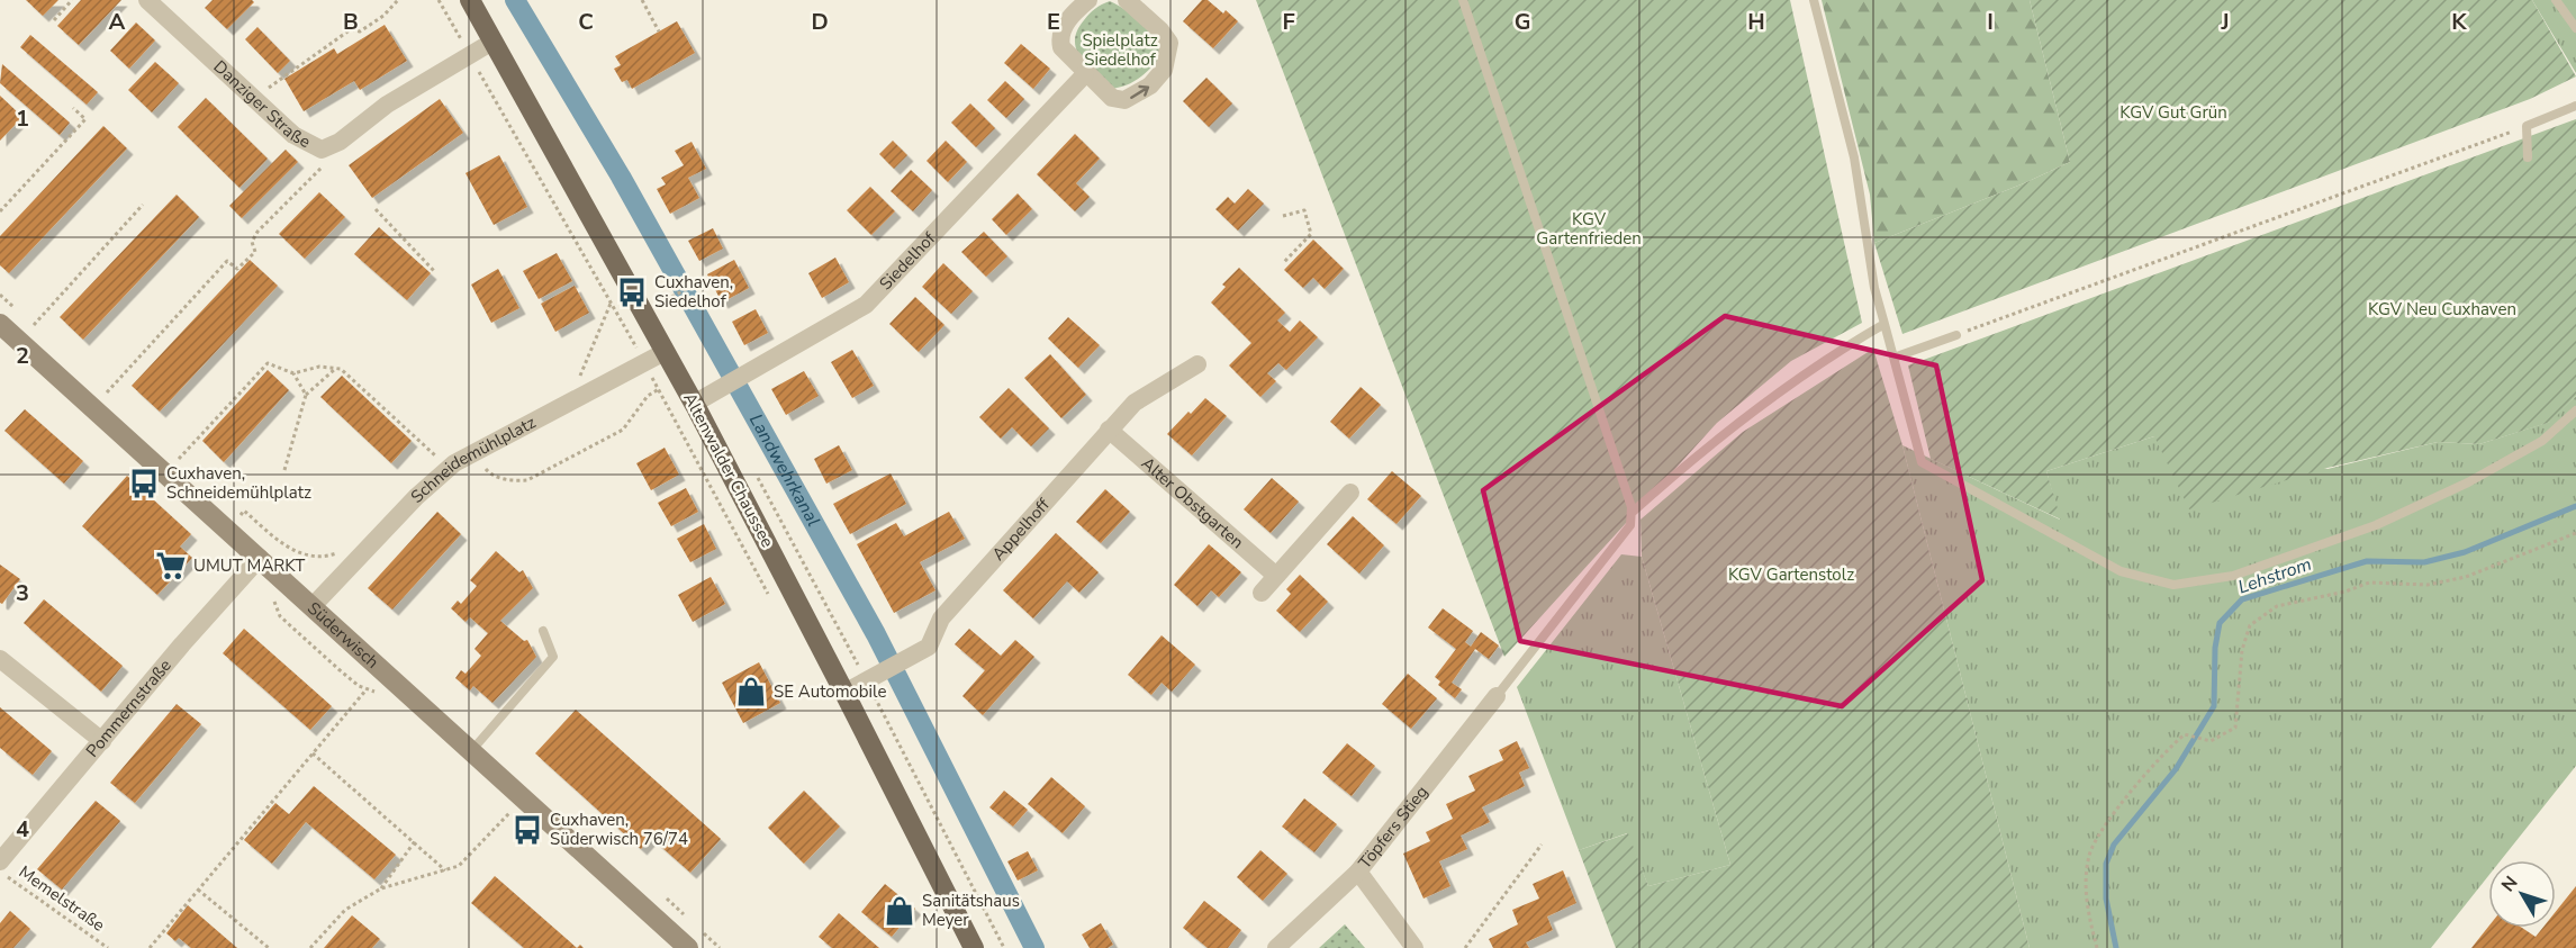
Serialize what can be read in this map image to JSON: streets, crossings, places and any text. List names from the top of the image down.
{
  "streets": {
    "main road": ["Altenwalder Chaussee"],
    "street": [
      "Danziger Straße",
      "Siedelhof",
      "Schneidemühlplatz",
      "Alter Obstgarten",
      "Appelhoff",
      "Süderwisch",
      "Pommernstraße",
      "Töpfers Stieg"
    ],
    "path": ["Memelstraße"]
  },
  "crossings": [
    ["Danziger Straße", "Altenwalder Chaussee"],
    ["Siedelhof", "Altenwalder Chaussee"],
    ["Schneidemühlplatz", "Altenwalder Chaussee"],
    ["Schneidemühlplatz", "Süderwisch"],
    ["Altenwalder Chaussee", "Appelhoff"],
    ["Alter Obstgarten", "Appelhoff"],
    ["Süderwisch", "Pommernstraße"]
  ],
  "water": ["Landwehrkanal", "Lehstrom"],
  "parks": [
    "Spielplatz Siedelhof",
    "KGV Gut Grün",
    "KGV Gartenfrieden",
    "KGV Neu Cuxhaven",
    "KGV Gartenstolz"
  ],
  "places": {
    "bus stop": ["Cuxhaven, Siedelhof", "Cuxhaven, Schneidemühlplatz", "Cuxhaven, Süderwisch 76/74"],
    "supermarket": ["UMUT MARKT"],
    "shop": ["SE Automobile", "Sanitätshaus Meyer"]
  },
  "north": "top left",
  "grid": {
    "columns": [
      "A",
      "B",
      "C",
      "D",
      "E",
      "F",
      "G",
      "H",
      "I",
      "J",
      "K"
    ],
    "rows": [
      "1",
      "2",
      "3",
      "4"
    ]
  }
}
